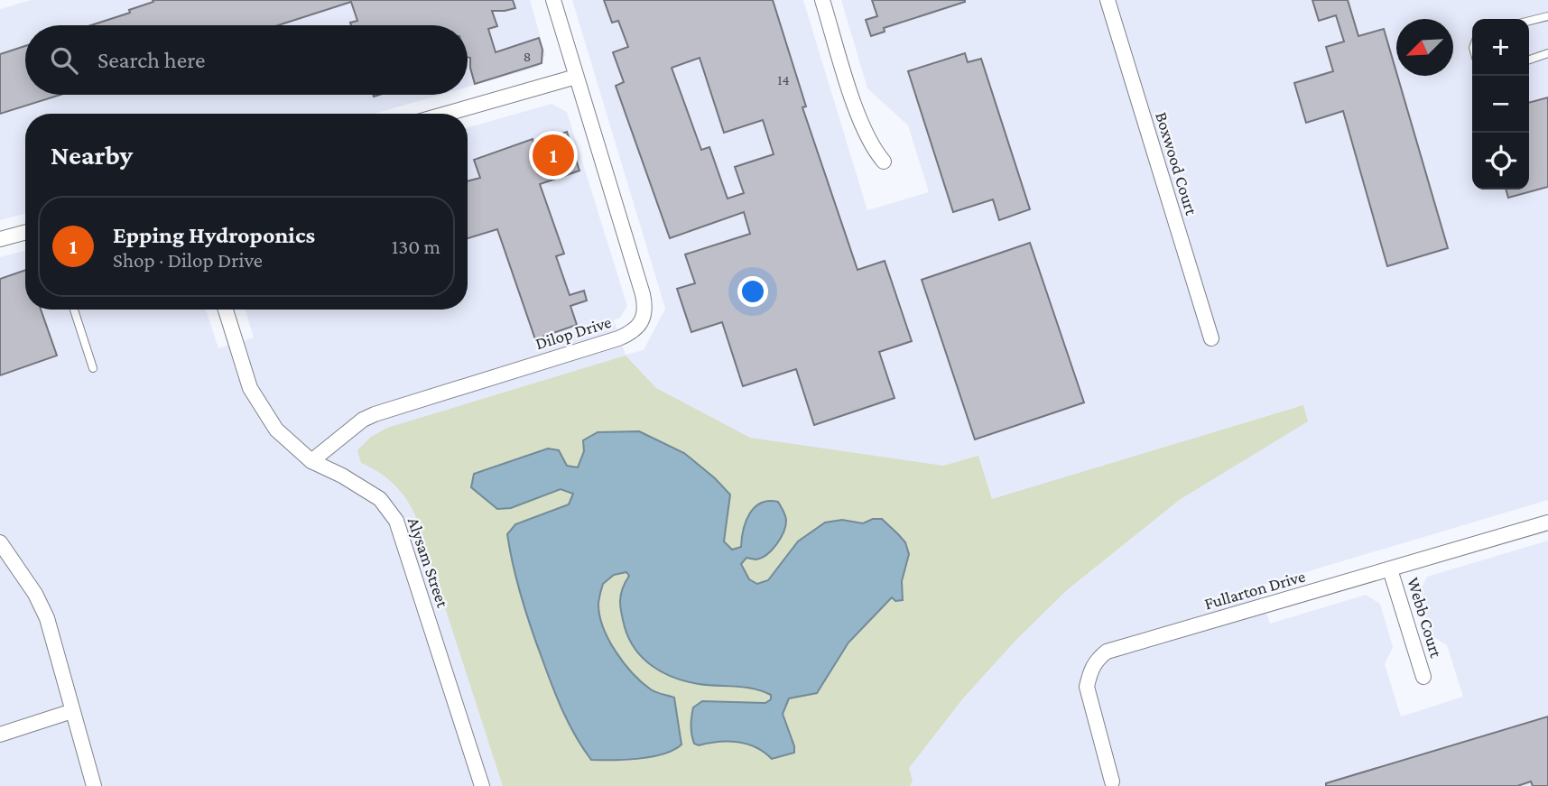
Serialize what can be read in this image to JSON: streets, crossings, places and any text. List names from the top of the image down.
{
  "streets": {
    "street": [
      "Boxwood Court",
      "Dilop Drive",
      "Alysam Street",
      "Fullarton Drive",
      "Webb Court"
    ]
  },
  "crossings": [
    ["Dilop Drive", "Alysam Street"],
    ["Fullarton Drive", "Webb Court"]
  ],
  "house_numbers": ["8", "14"],
  "north": "bottom left",
  "page": {
    "map_buttons": ["+", "−"],
    "search": "Search here",
    "heading": "Nearby",
    "pins": "1",
    "list": [
      {
        "mark": "1",
        "name": "Epping Hydroponics",
        "note": "Shop · Dilop Drive",
        "value": "130 m"
      }
    ]
  }
}
